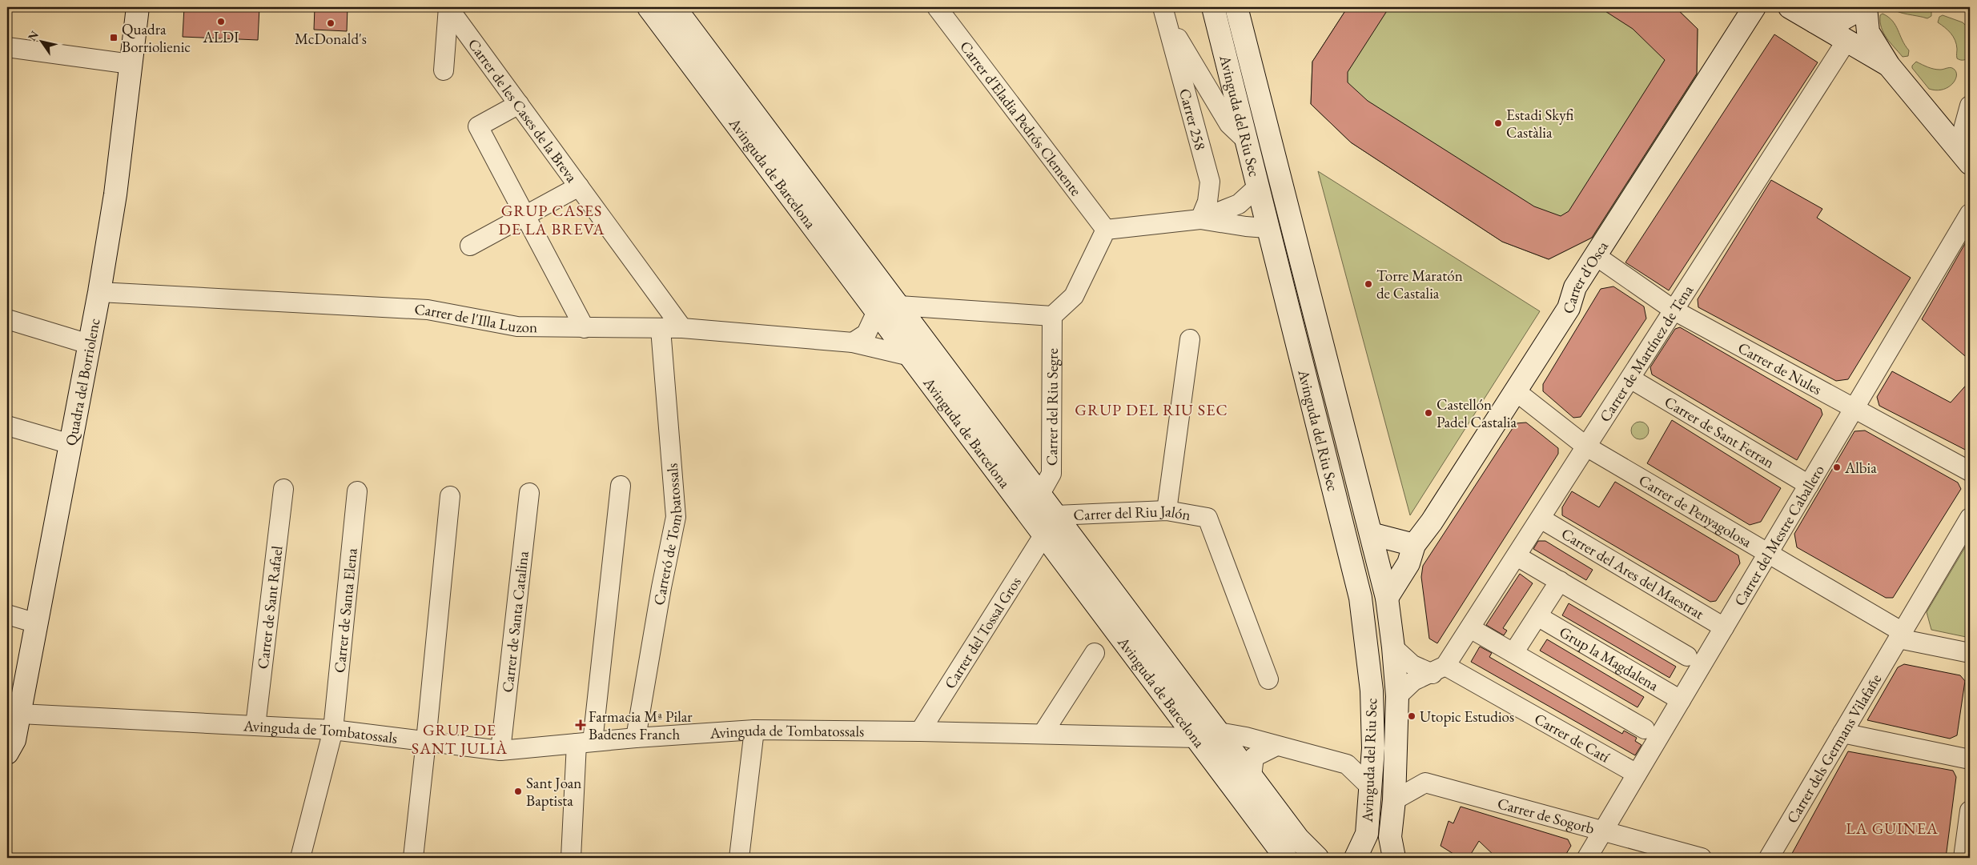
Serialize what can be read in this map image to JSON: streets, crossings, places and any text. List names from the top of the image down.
{
  "streets": {
    "street": [
      "Carrer de les Cases de la Breva",
      "Avinguda del Riu Sec",
      "Carrer d'Eladia Pedrós Clemente",
      "Carrer 258",
      "Avinguda de Barcelona",
      "Carrer d'Osca",
      "Carrer de l'Illa Luzon",
      "Carrer de Martínez de Tena",
      "Carrer de Nules",
      "Quadra del Borriolenc",
      "Carrer del Riu Segre",
      "Carrer de Sant Ferran",
      "Carrer de Penyagolosa",
      "Carrer del Riu Jalón",
      "Carreró de Tombatossals",
      "Carrer del Mestre Caballero",
      "Carrer del Ares del Maestrat",
      "Carrer de Sant Rafael",
      "Carrer de Santa Elena",
      "Carrer de Santa Catalina",
      "Carrer del Tossal Gros",
      "Grup la Magdalena",
      "Avinguda de Tombatossals",
      "Carrer de Catí",
      "Carrer dels Germans Vilafañe",
      "Carrer de Sogorb"
    ]
  },
  "crossings": [
    ["Carrer de les Cases de la Breva", "Carrer de l'Illa Luzon"],
    ["Avinguda del Riu Sec", "Carrer 258"],
    ["Avinguda del Riu Sec", "Carrer d'Osca"],
    ["Avinguda del Riu Sec", "Carrer de Martínez de Tena"],
    ["Avinguda del Riu Sec", "Carrer de Catí"],
    ["Avinguda del Riu Sec", "Carrer de Sogorb"],
    ["Avinguda de Barcelona", "Carrer de l'Illa Luzon"],
    ["Avinguda de Barcelona", "Carrer del Riu Segre"],
    ["Avinguda de Barcelona", "Carrer del Riu Jalón"],
    ["Avinguda de Barcelona", "Carrer del Tossal Gros"],
    ["Avinguda de Barcelona", "Avinguda de Tombatossals"],
    ["Carrer d'Osca", "Carrer de Nules"],
    ["Carrer d'Osca", "Carrer de Penyagolosa"],
    ["Carrer de l'Illa Luzon", "Quadra del Borriolenc"],
    ["Carrer de l'Illa Luzon", "Carreró de Tombatossals"],
    ["Carrer de Martínez de Tena", "Carrer de Nules"],
    ["Carrer de Martínez de Tena", "Carrer de Sant Ferran"],
    ["Carrer de Martínez de Tena", "Carrer de Penyagolosa"],
    ["Carrer de Martínez de Tena", "Carrer del Ares del Maestrat"],
    ["Carrer de Martínez de Tena", "Carrer de Catí"],
    ["Carrer de Nules", "Carrer del Mestre Caballero"],
    ["Quadra del Borriolenc", "Avinguda de Tombatossals"],
    ["Carrer de Sant Ferran", "Carrer del Mestre Caballero"],
    ["Carrer de Penyagolosa", "Carrer del Mestre Caballero"],
    ["Carrer de Penyagolosa", "Carrer dels Germans Vilafañe"],
    ["Carreró de Tombatossals", "Avinguda de Tombatossals"],
    ["Carrer del Mestre Caballero", "Carrer del Ares del Maestrat"],
    ["Carrer del Mestre Caballero", "Grup la Magdalena"],
    ["Carrer del Mestre Caballero", "Carrer de Catí"],
    ["Carrer del Mestre Caballero", "Carrer de Sogorb"],
    ["Carrer de Sant Rafael", "Avinguda de Tombatossals"],
    ["Carrer de Santa Elena", "Avinguda de Tombatossals"],
    ["Carrer de Santa Catalina", "Avinguda de Tombatossals"],
    ["Carrer del Tossal Gros", "Avinguda de Tombatossals"]
  ],
  "districts": [
    "GRUP CASES DE LA BREVA",
    "GRUP DEL RIU SEC",
    "GRUP DE SANT JULIÀ",
    "LA GUINEA"
  ],
  "places": {
    "other": [
      "ALDI",
      "McDonald's",
      "Estadi Skyfi Castàlia",
      "Torre Maratón de Castalia",
      "Castellón Padel Castalia",
      "Albia",
      "Utopic Estudios",
      "Sant Joan Baptista"
    ],
    "transit": ["Quadra Borriolienic"],
    "health": ["Farmacia Mª Pilar Badenes Franch"]
  },
  "north": "top left"
}
